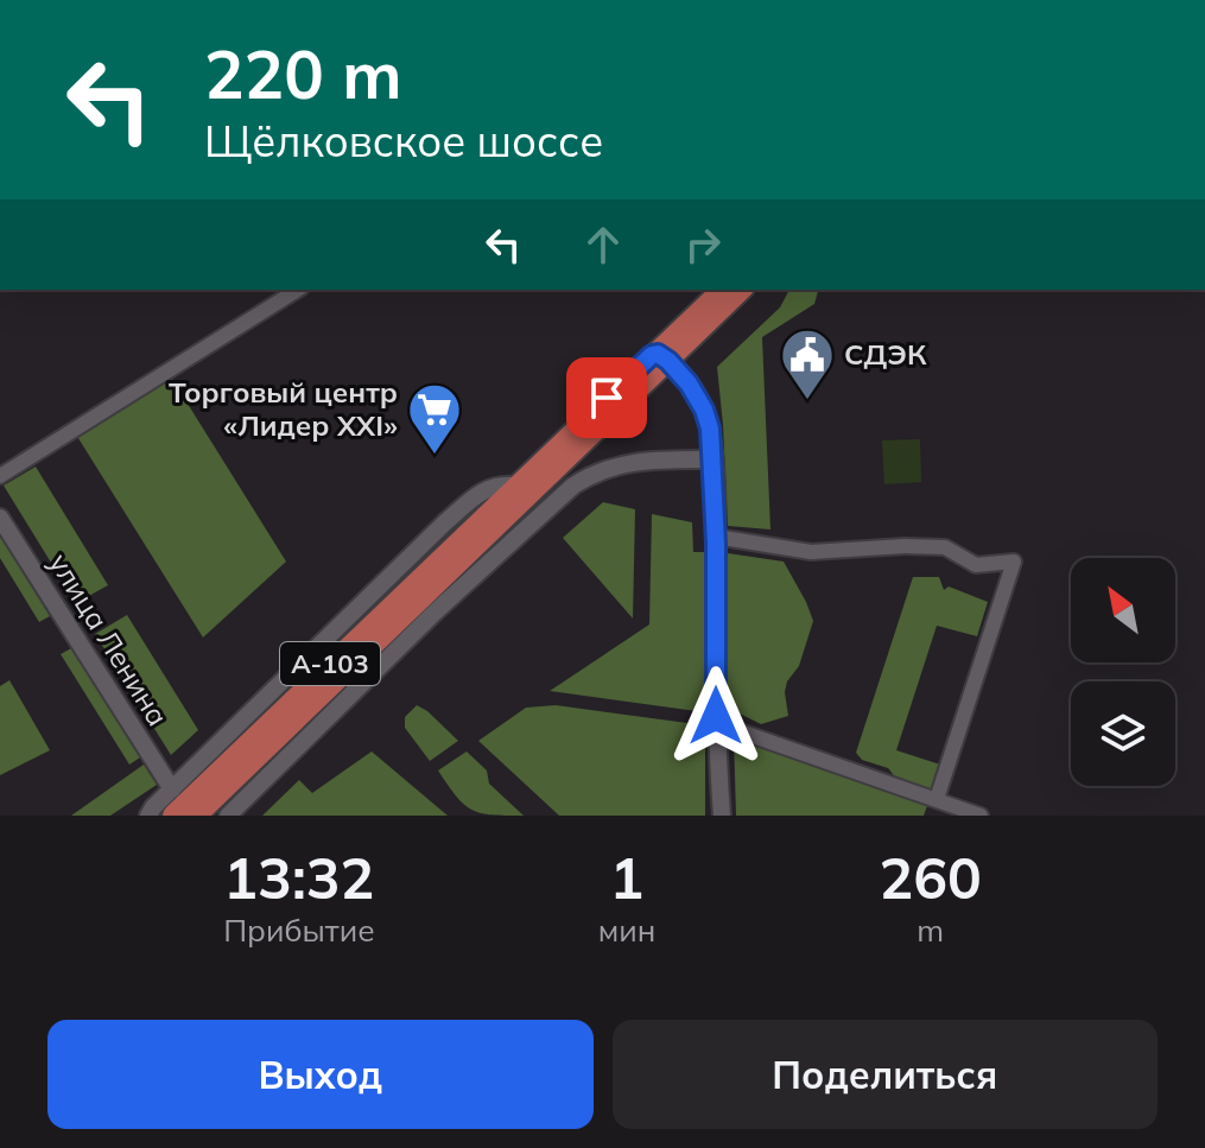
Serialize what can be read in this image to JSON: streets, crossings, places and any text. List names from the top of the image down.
{
  "streets": {
    "main road": ["А-103"],
    "street": ["улица Ленина"]
  },
  "crossings": [
    ["улица Ленина", "А-103"]
  ],
  "places": {
    "public building": ["СДЭК"],
    "supermarket": ["Торговый центр «Лидер XXI»"]
  },
  "north": "top left",
  "page": {
    "turn": ["220 m", "Щёлковское шоссе"],
    "eta": [
      "13:32",
      "Прибытие",
      "1",
      "мин",
      "260",
      "m"
    ],
    "buttons": ["Выход", "Поделиться"]
  }
}
